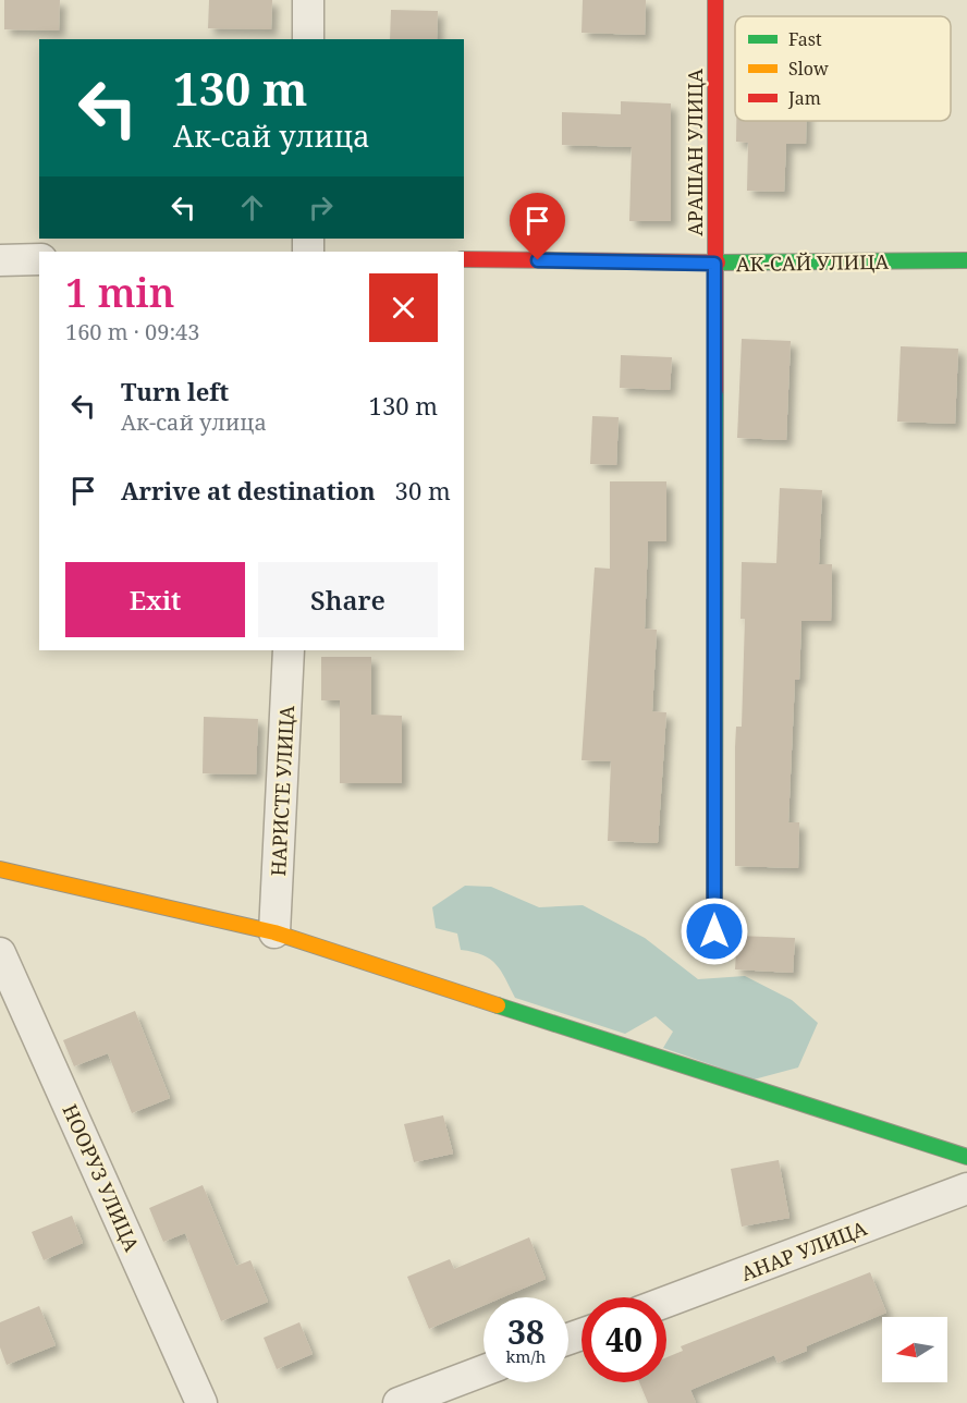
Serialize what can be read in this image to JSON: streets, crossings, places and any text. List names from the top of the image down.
{
  "streets": {
    "street": [
      "АРАШАН УЛИЦА",
      "АК-САЙ УЛИЦА",
      "НАРИСТЕ УЛИЦА",
      "НООРУЗ УЛИЦА",
      "АНАР УЛИЦА"
    ]
  },
  "crossings": [
    ["АРАШАН УЛИЦА", "АК-САЙ УЛИЦА"]
  ],
  "legend": ["Fast", "Slow", "Jam"],
  "north": "left",
  "page": {
    "turn": ["130 m", "Ак-сай улица"],
    "heading": ["1 min", "160 m · 09:43"],
    "list": [
      {
        "name": "Turn left",
        "note": "Ак-сай улица",
        "value": "130 m"
      },
      {
        "name": "Arrive at destination",
        "value": "30 m"
      }
    ],
    "buttons": ["Exit", "Share"],
    "speed": "38 km/h",
    "limit": "40"
  }
}
